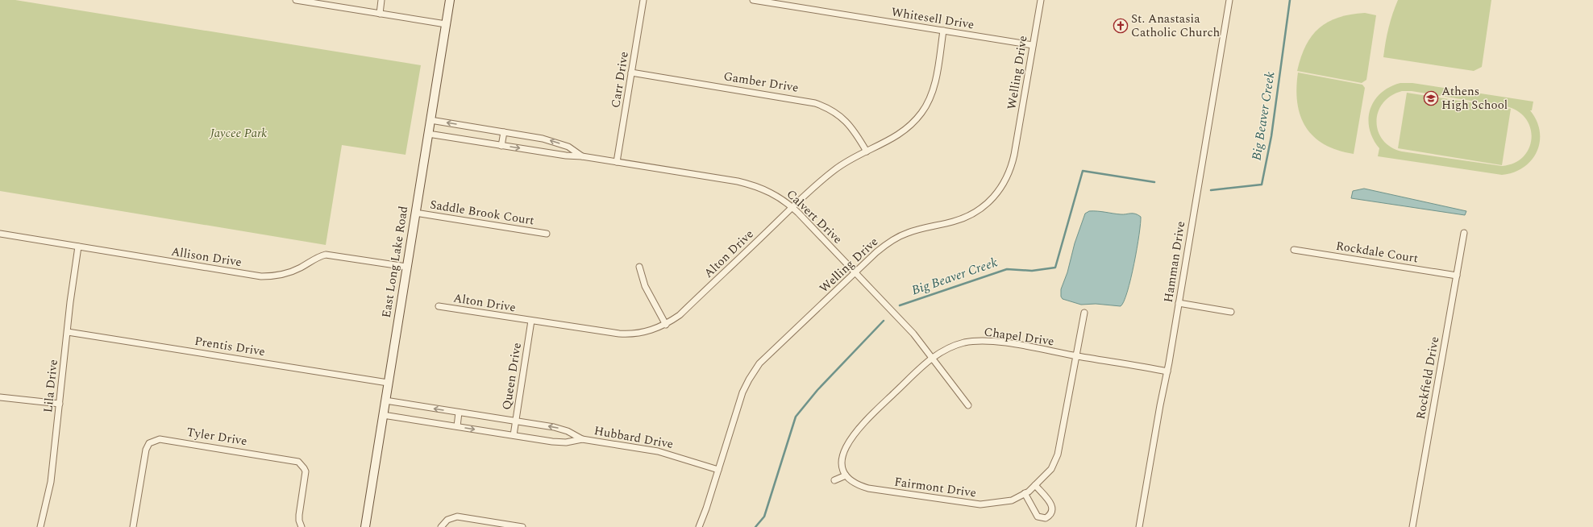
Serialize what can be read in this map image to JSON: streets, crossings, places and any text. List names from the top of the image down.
{
  "streets": {
    "main road": ["East Long Lake Road"],
    "street": [
      "Whitesell Drive",
      "Welling Drive",
      "Carr Drive",
      "Gamber Drive",
      "Saddle Brook Court",
      "Calvert Drive",
      "Rockdale Court",
      "Alton Drive",
      "Allison Drive",
      "Hamman Drive",
      "Chapel Drive",
      "Prentis Drive",
      "Queen Drive",
      "Rockfield Drive",
      "Lila Drive",
      "Tyler Drive",
      "Hubbard Drive",
      "Fairmont Drive"
    ]
  },
  "crossings": [
    ["Whitesell Drive", "Welling Drive"],
    ["Whitesell Drive", "Alton Drive"],
    ["Welling Drive", "Calvert Drive"],
    ["Welling Drive", "Hubbard Drive"],
    ["Carr Drive", "Gamber Drive"],
    ["Carr Drive", "Calvert Drive"],
    ["Gamber Drive", "Alton Drive"],
    ["Saddle Brook Court", "East Long Lake Road"],
    ["Calvert Drive", "Alton Drive"],
    ["Calvert Drive", "East Long Lake Road"],
    ["Calvert Drive", "Chapel Drive"],
    ["Rockdale Court", "Rockfield Drive"],
    ["Alton Drive", "Queen Drive"],
    ["Allison Drive", "East Long Lake Road"],
    ["Allison Drive", "Lila Drive"],
    ["East Long Lake Road", "Prentis Drive"],
    ["East Long Lake Road", "Hubbard Drive"],
    ["Hamman Drive", "Chapel Drive"],
    ["Chapel Drive", "Fairmont Drive"],
    ["Prentis Drive", "Lila Drive"],
    ["Queen Drive", "Hubbard Drive"]
  ],
  "water": ["Big Beaver Creek"],
  "parks": ["Jaycee Park"],
  "places": {
    "church": ["St. Anastasia Catholic Church"],
    "school or university": ["Athens High School"]
  }
}
